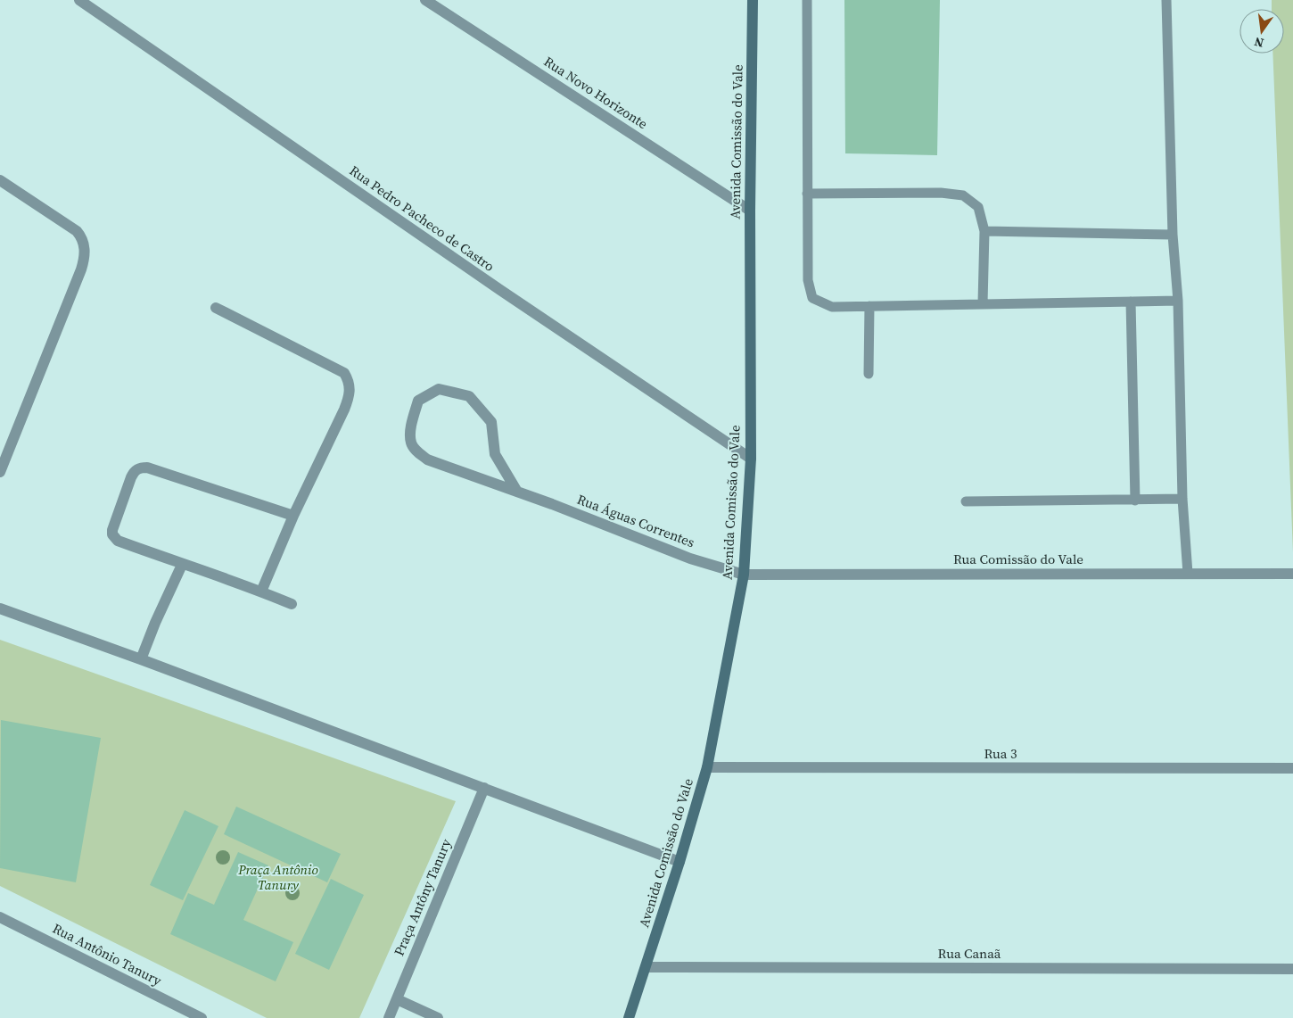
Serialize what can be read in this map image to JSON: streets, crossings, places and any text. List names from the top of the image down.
{
  "streets": {
    "street": [
      "Rua Novo Horizonte",
      "Avenida Comissão do Vale",
      "Rua Pedro Pacheco de Castro",
      "Rua Águas Correntes",
      "Rua Comissão do Vale",
      "Rua 3",
      "Praça Antôny Tanury",
      "Rua Canaã",
      "Rua Antônio Tanury"
    ]
  },
  "crossings": [
    ["Rua Novo Horizonte", "Avenida Comissão do Vale"],
    ["Avenida Comissão do Vale", "Rua Pedro Pacheco de Castro"],
    ["Avenida Comissão do Vale", "Rua Águas Correntes"],
    ["Avenida Comissão do Vale", "Rua Comissão do Vale"],
    ["Avenida Comissão do Vale", "Rua 3"],
    ["Avenida Comissão do Vale", "Rua Canaã"],
    ["Rua Águas Correntes", "Rua Comissão do Vale"]
  ],
  "parks": ["Praça Antônio Tanury"],
  "north": "bottom"
}
